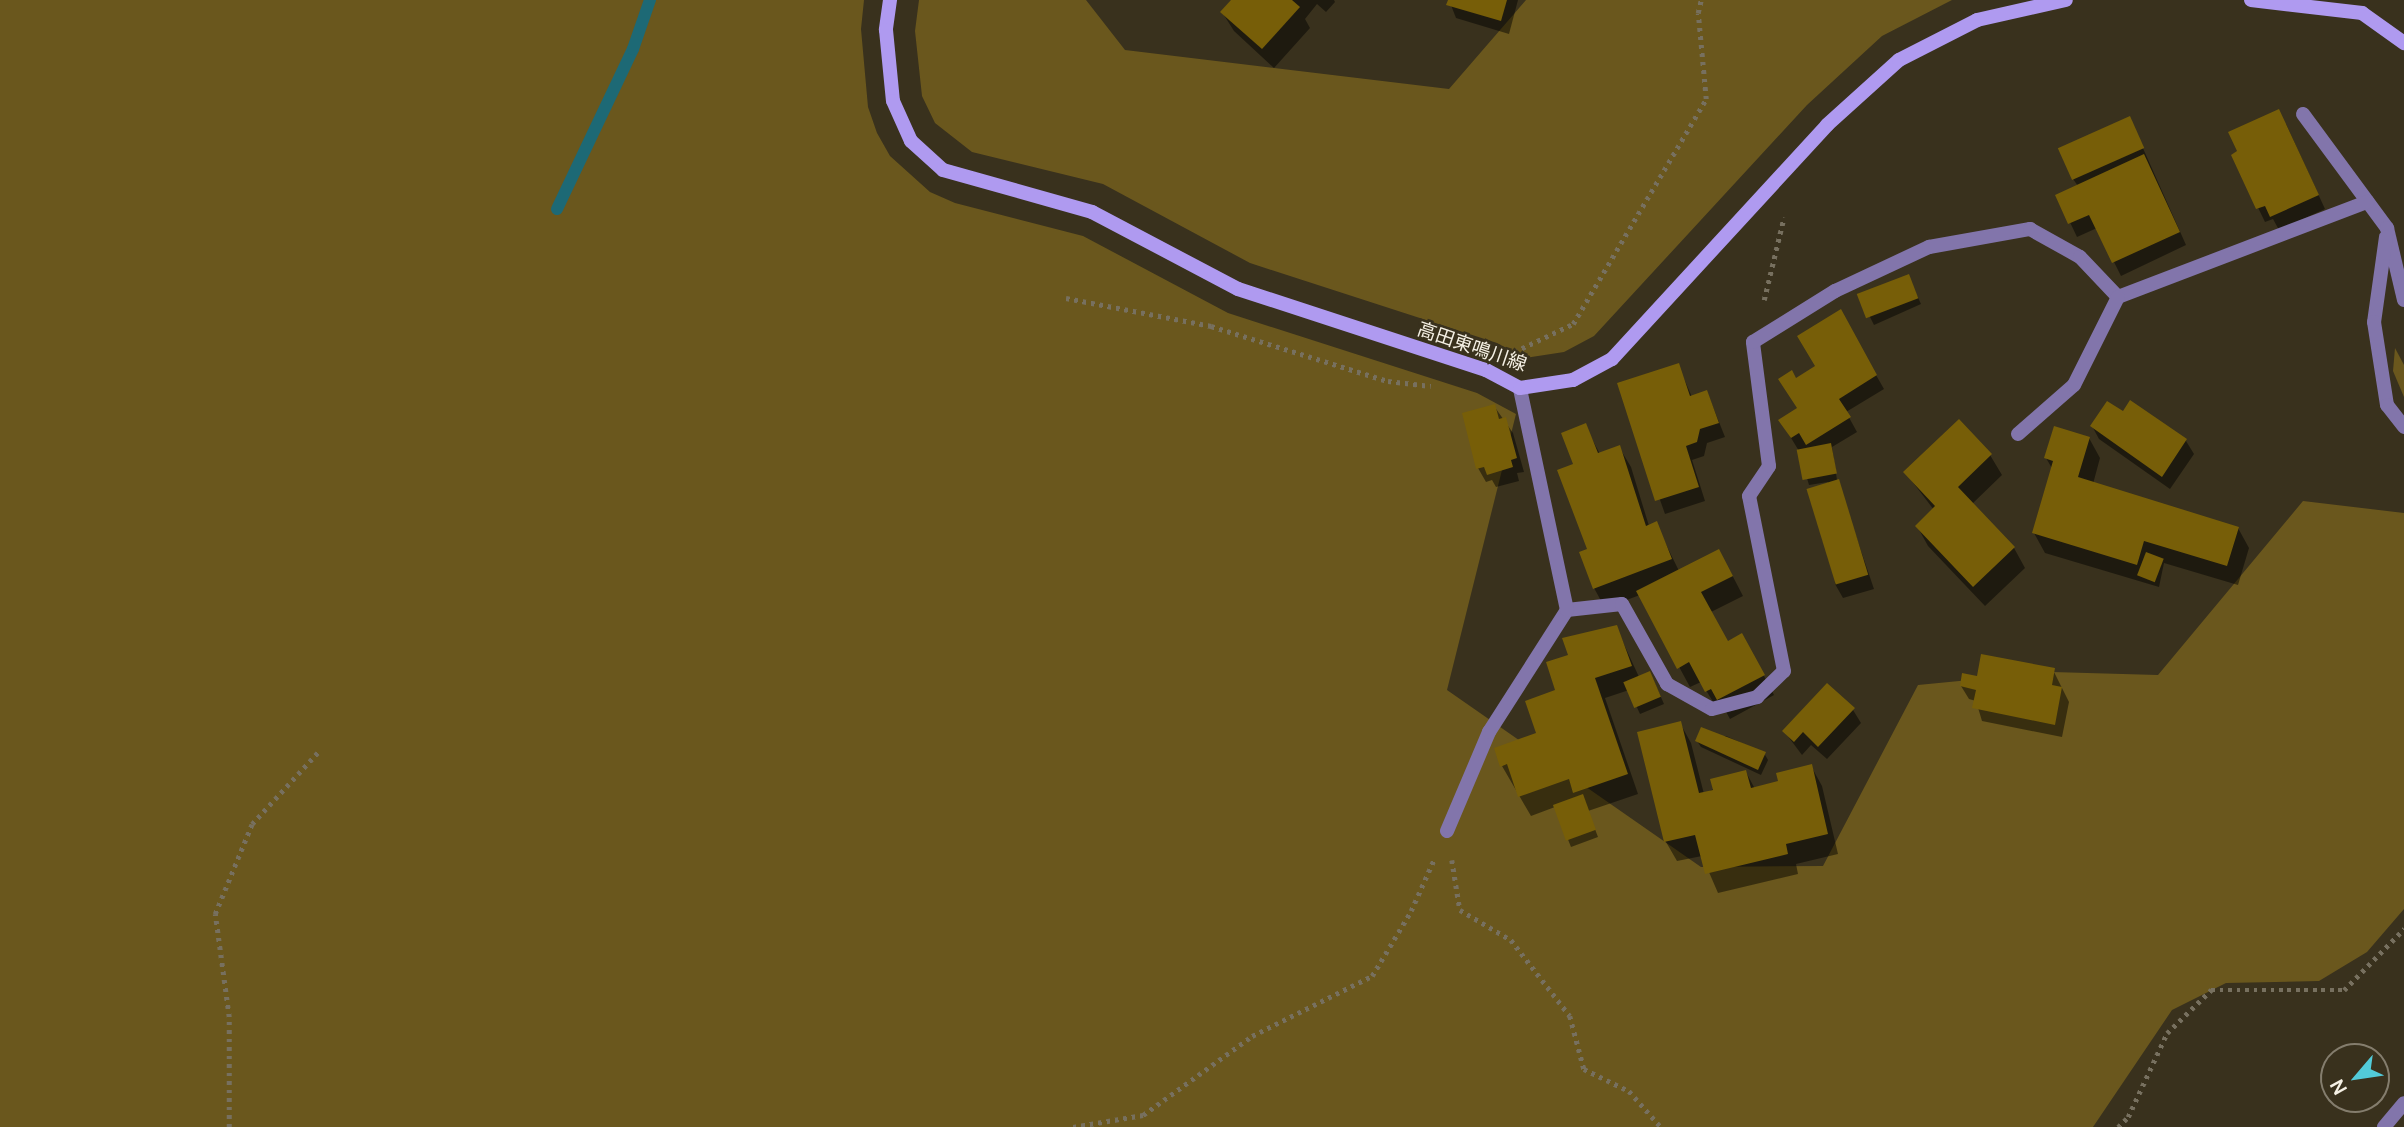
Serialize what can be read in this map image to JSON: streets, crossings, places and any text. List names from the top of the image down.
{
  "streets": {
    "main road": ["高田東鳴川線"]
  },
  "north": "bottom left"
}
